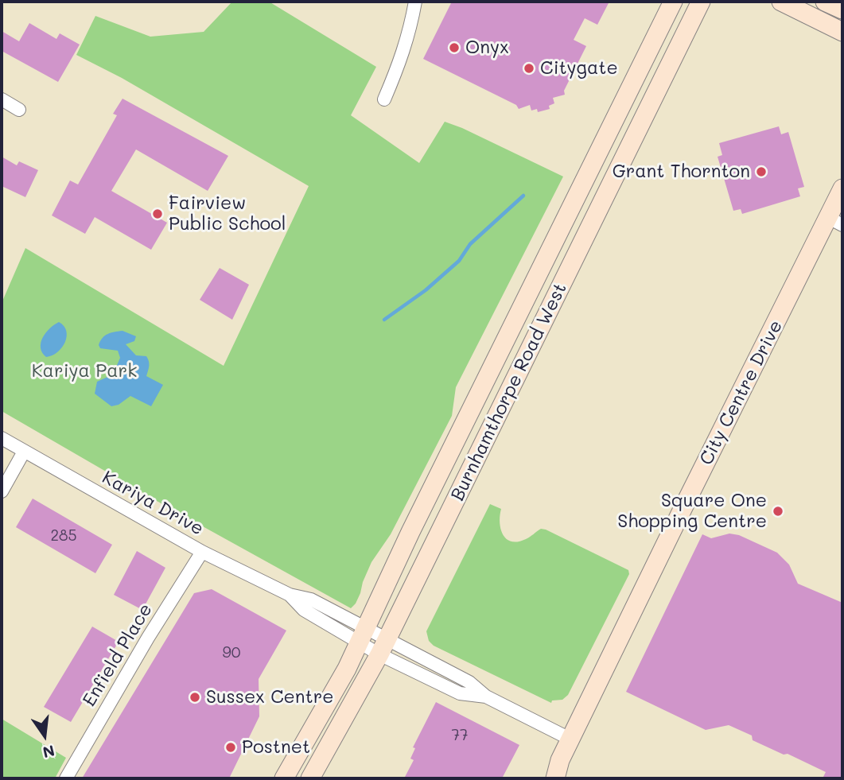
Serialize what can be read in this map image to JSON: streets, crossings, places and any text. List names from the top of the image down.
{
  "streets": {
    "main road": ["Burnhamthorpe Road West", "City Centre Drive"],
    "street": ["Kariya Drive", "Enfield Place"]
  },
  "crossings": [
    ["Burnhamthorpe Road West", "Kariya Drive"],
    ["City Centre Drive", "Kariya Drive"],
    ["Kariya Drive", "Enfield Place"]
  ],
  "parks": ["Kariya Park"],
  "places": [
    "Onyx",
    "Citygate",
    "Grant Thornton",
    "Fairview Public School",
    "Square One Shopping Centre",
    "Sussex Centre",
    "Postnet"
  ],
  "house_numbers": ["285", "90", "77"],
  "north": "bottom"
}
